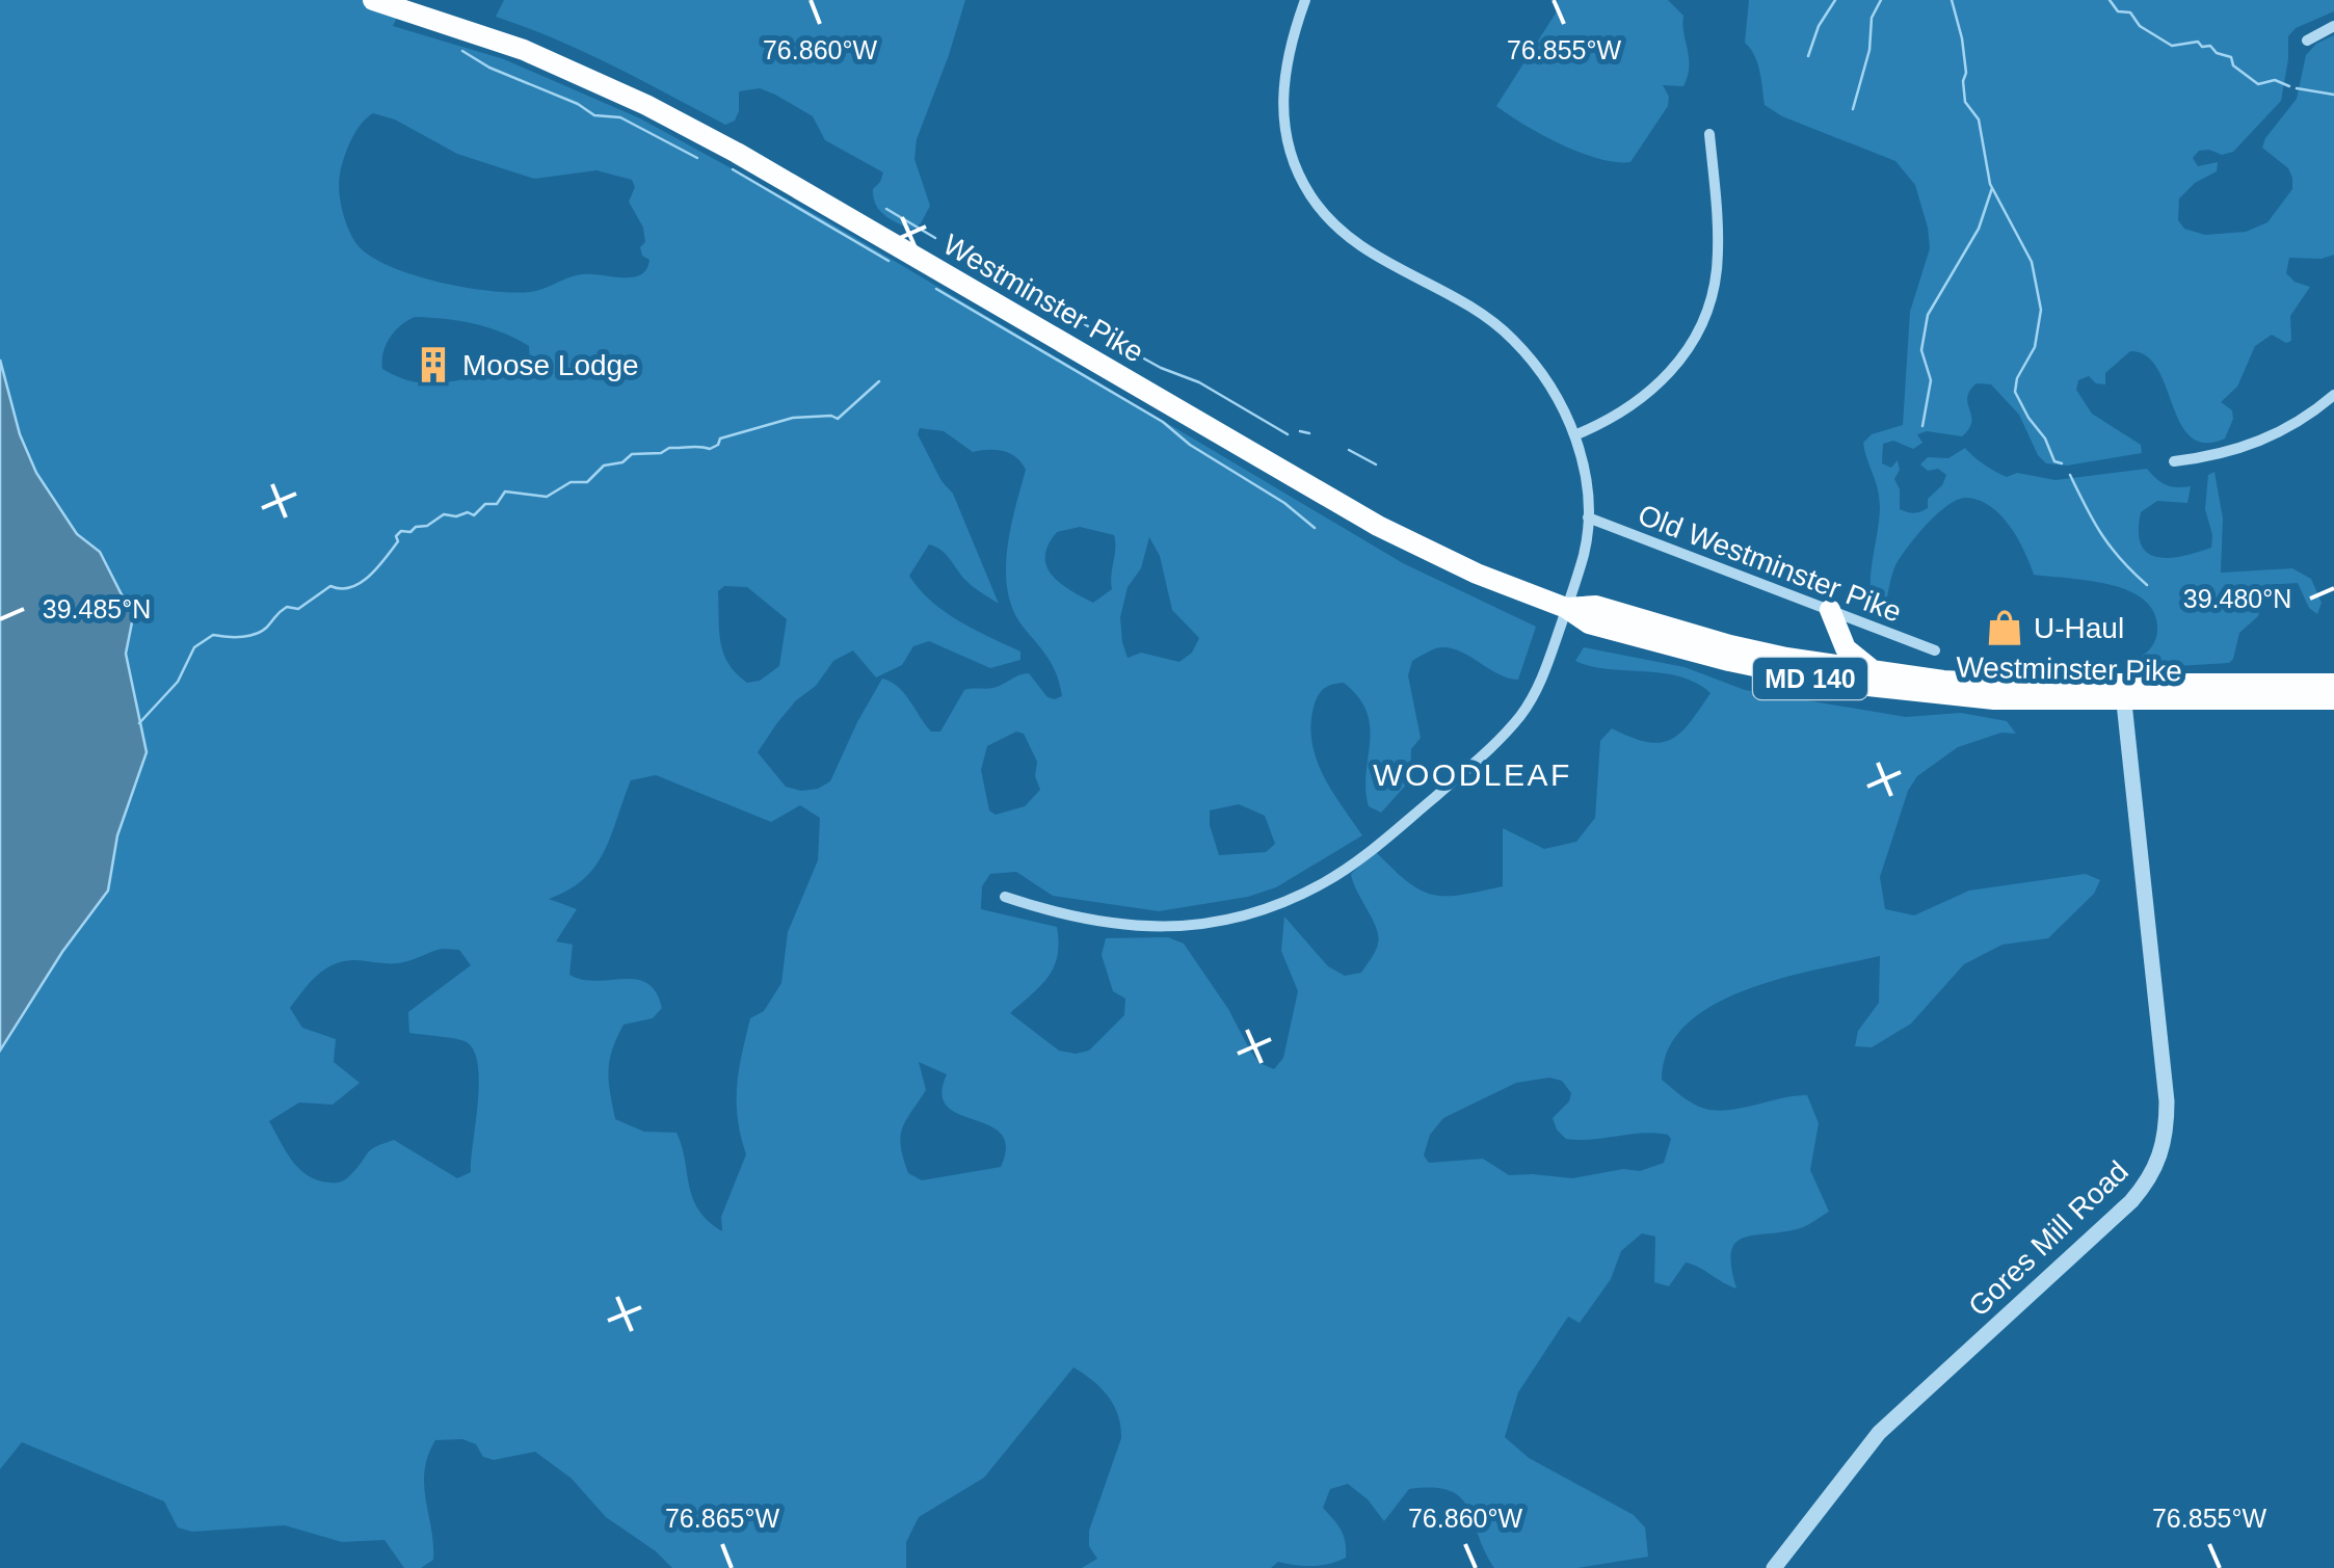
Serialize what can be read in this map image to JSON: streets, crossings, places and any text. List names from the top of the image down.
{
  "streets": {
    "highway": ["Westminster Pike", "MD 140"],
    "street": ["Old Westminster Pike", "Gores Mill Road"]
  },
  "crossings": [
    ["Westminster Pike", "Gores Mill Road"]
  ],
  "districts": ["WOODLEAF"],
  "places": {
    "building": ["Moose Lodge"],
    "shop": ["U-Haul"]
  },
  "coordinates": [
    "76.860°W",
    "76.855°W",
    "39.480°N",
    "39.485°N",
    "76.865°W"
  ]
}
